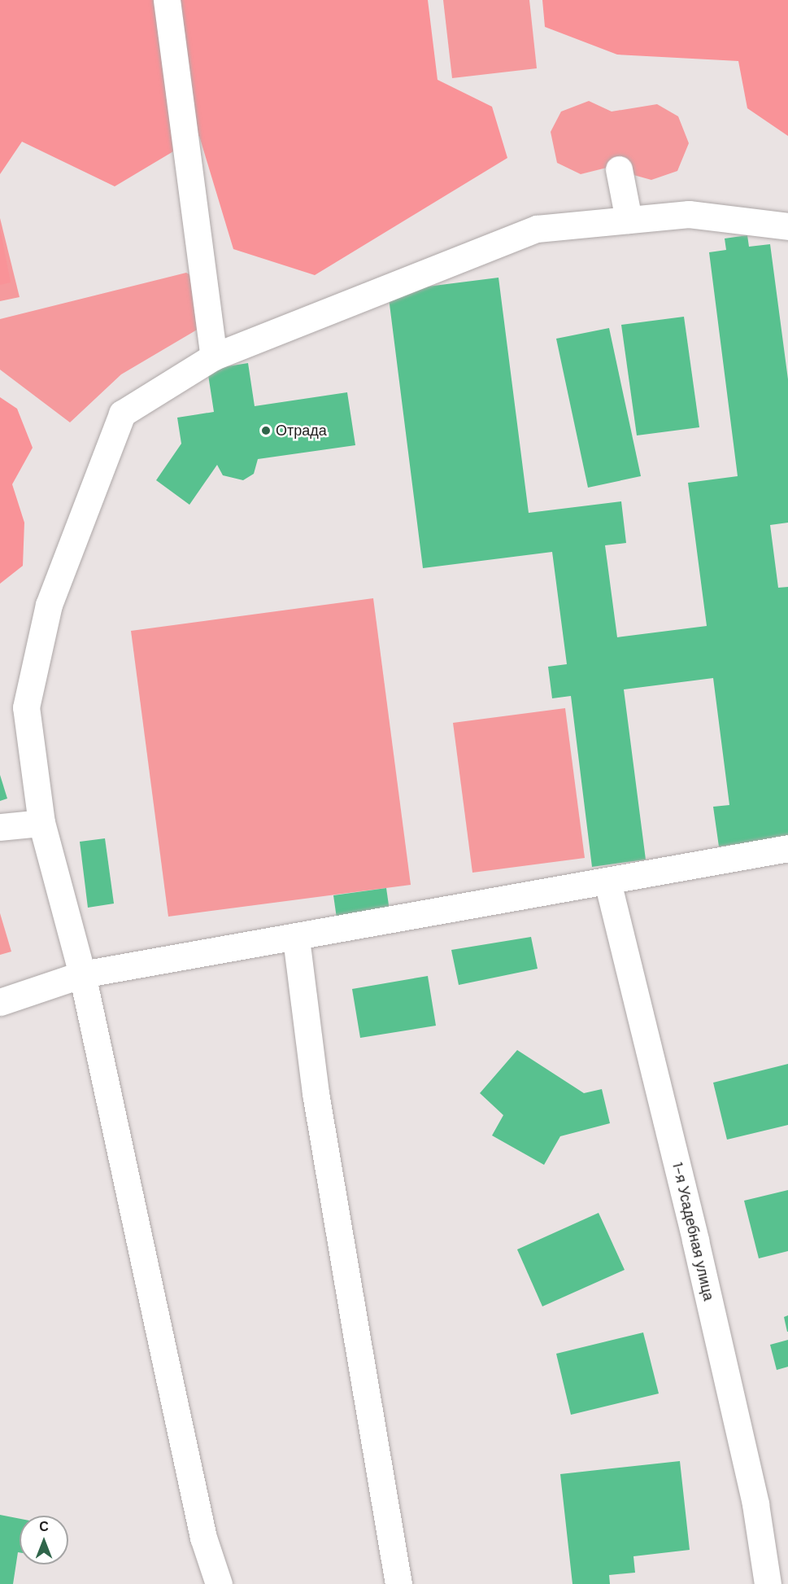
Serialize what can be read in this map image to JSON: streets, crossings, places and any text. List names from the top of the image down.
{
  "streets": {
    "street": ["1-я Усадебная улица"]
  },
  "places": ["Отрада"],
  "north": "top"
}
